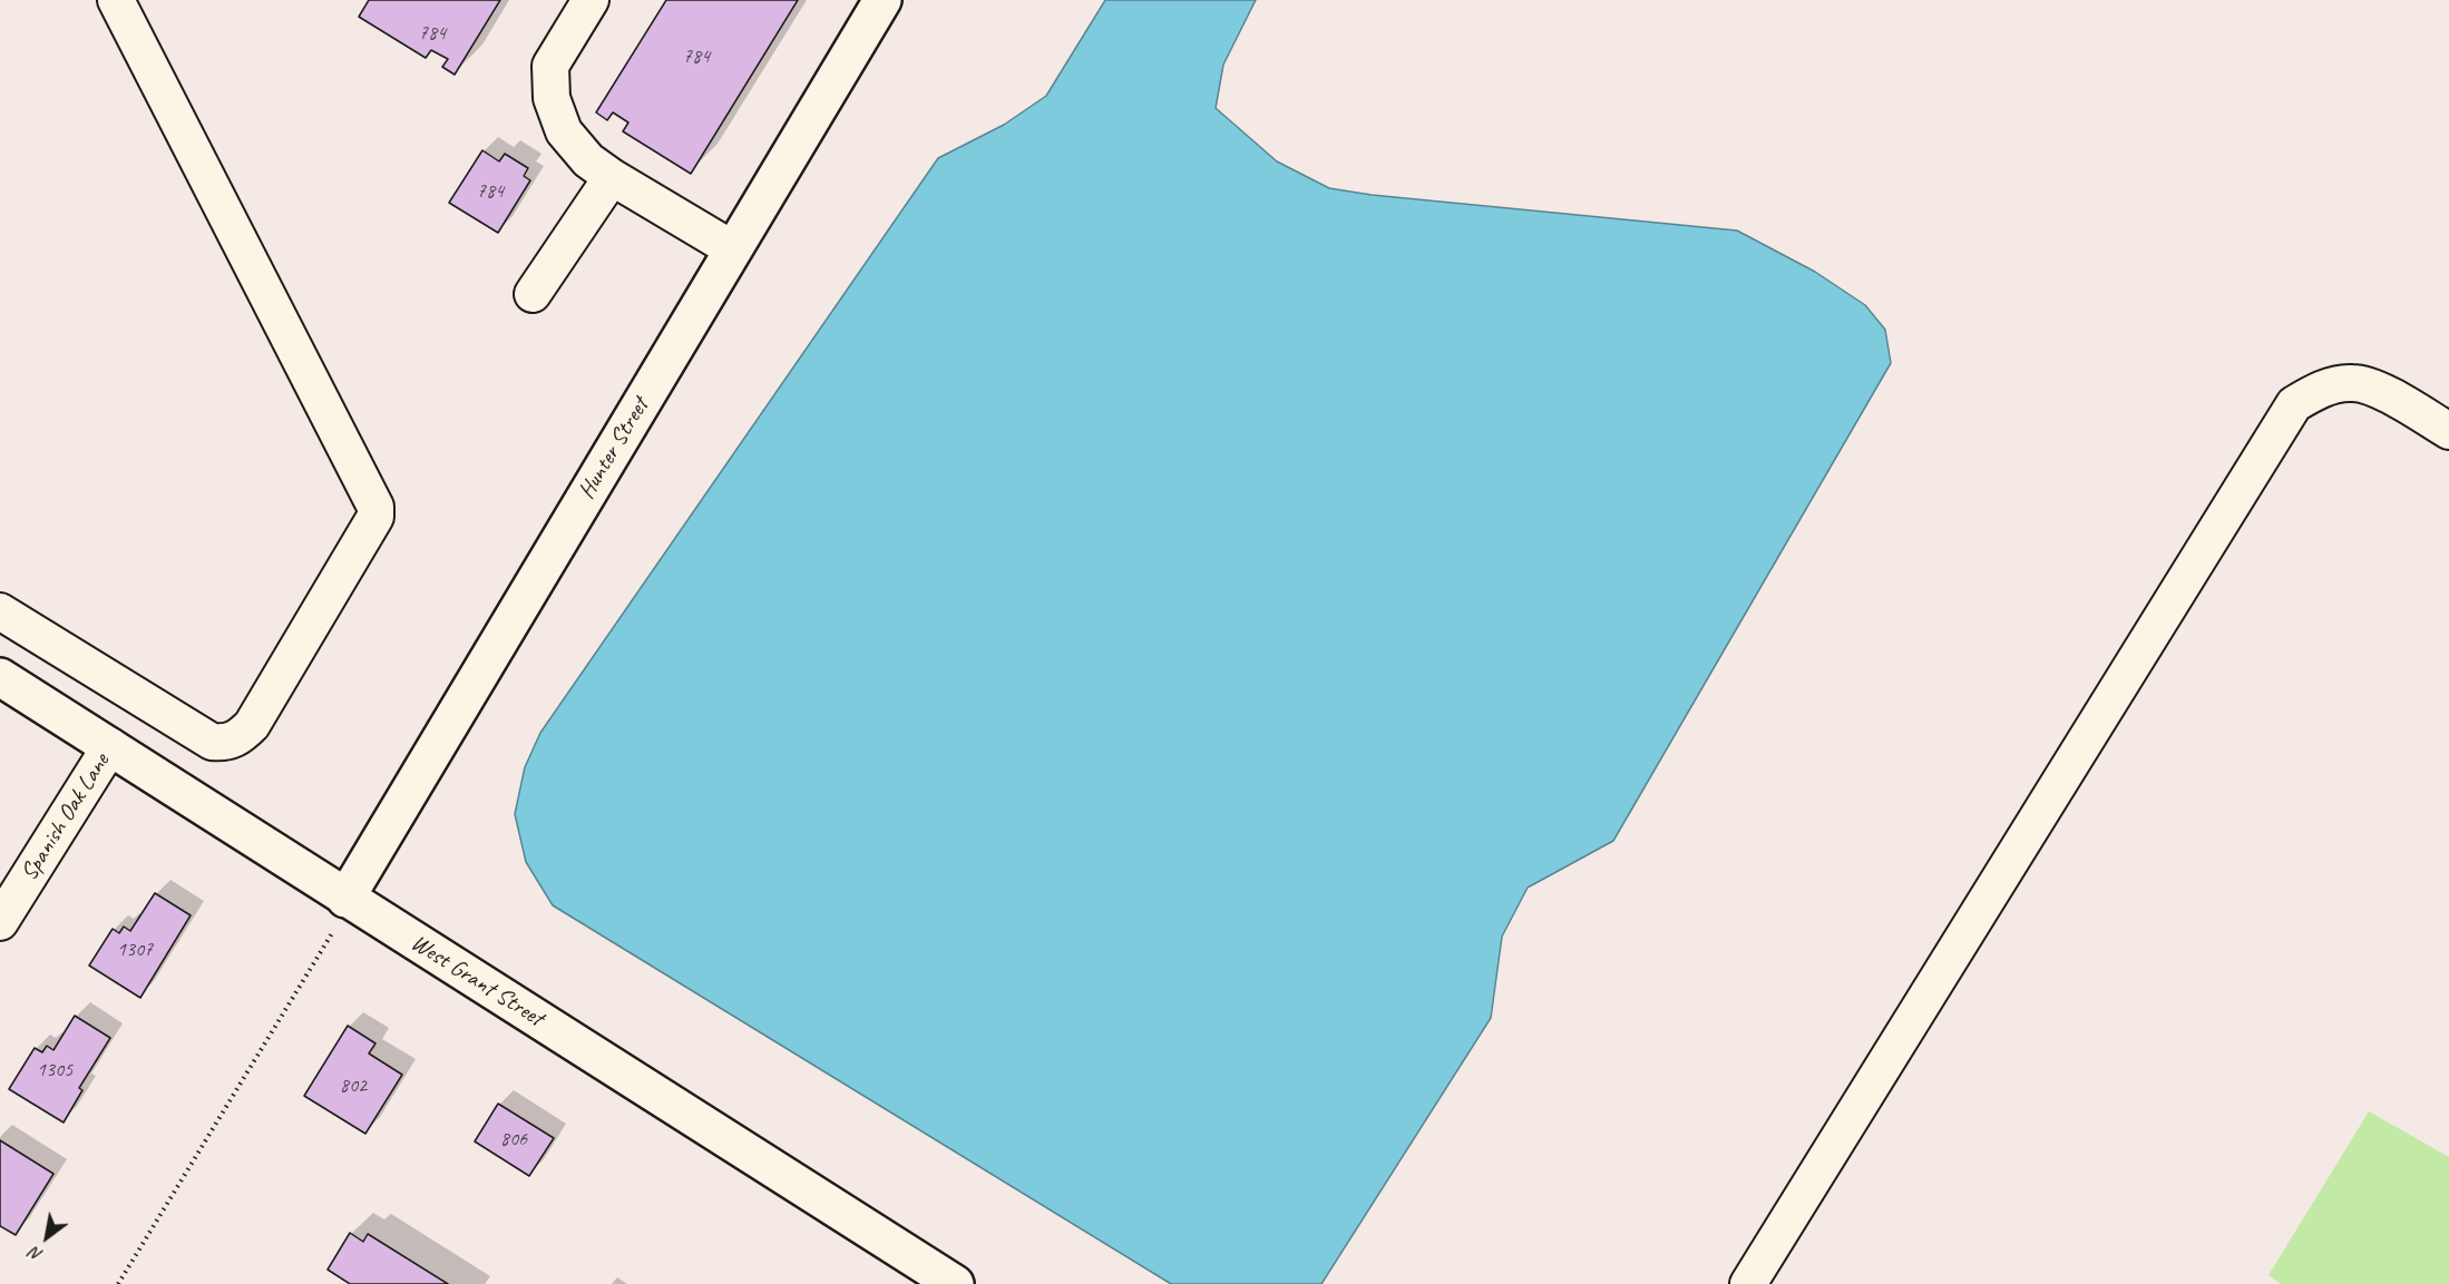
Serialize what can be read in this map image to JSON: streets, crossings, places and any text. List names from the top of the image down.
{
  "streets": {
    "street": ["Hunter Street", "Spanish Oak Lane", "West Grant Street"]
  },
  "crossings": [
    ["Hunter Street", "West Grant Street"],
    ["Spanish Oak Lane", "West Grant Street"]
  ],
  "house_numbers": [
    "784",
    "784",
    "784",
    "1307",
    "1305",
    "802",
    "806"
  ],
  "north": "bottom left"
}
